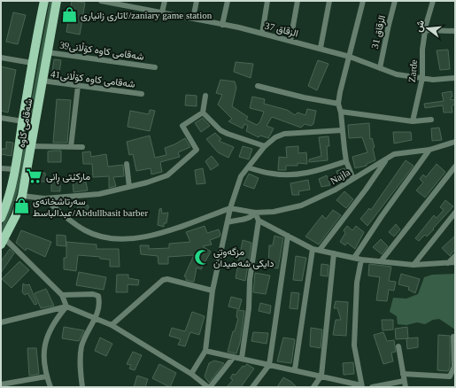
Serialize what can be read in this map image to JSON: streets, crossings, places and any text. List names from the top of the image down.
{
  "streets": {
    "main road": ["شەقامی کاوە"],
    "street": [
      "الزقاق 37",
      "الزقاق 31",
      "شەقامی کاوە کۆڵانی39",
      "Zarde",
      "شەقامی کاوە کۆڵانی41",
      "Najla"
    ]
  },
  "crossings": [
    ["الزقاق 37", "الزقاق 31"],
    ["الزقاق 37", "Zarde"],
    ["شەقامی کاوە کۆڵانی39", "شەقامی کاوە"],
    ["شەقامی کاوە کۆڵانی41", "شەقامی کاوە"]
  ],
  "places": {
    "shop": ["ئاتاری زانیاری/zaniary game station", "سەرتاشخانەی عبدالباسط/Abdullbasit barber"],
    "supermarket": ["مارکێتی ڕانی"],
    "mosque": ["مزگەوتی دایکی شەهیدان"]
  },
  "north": "left"
}
